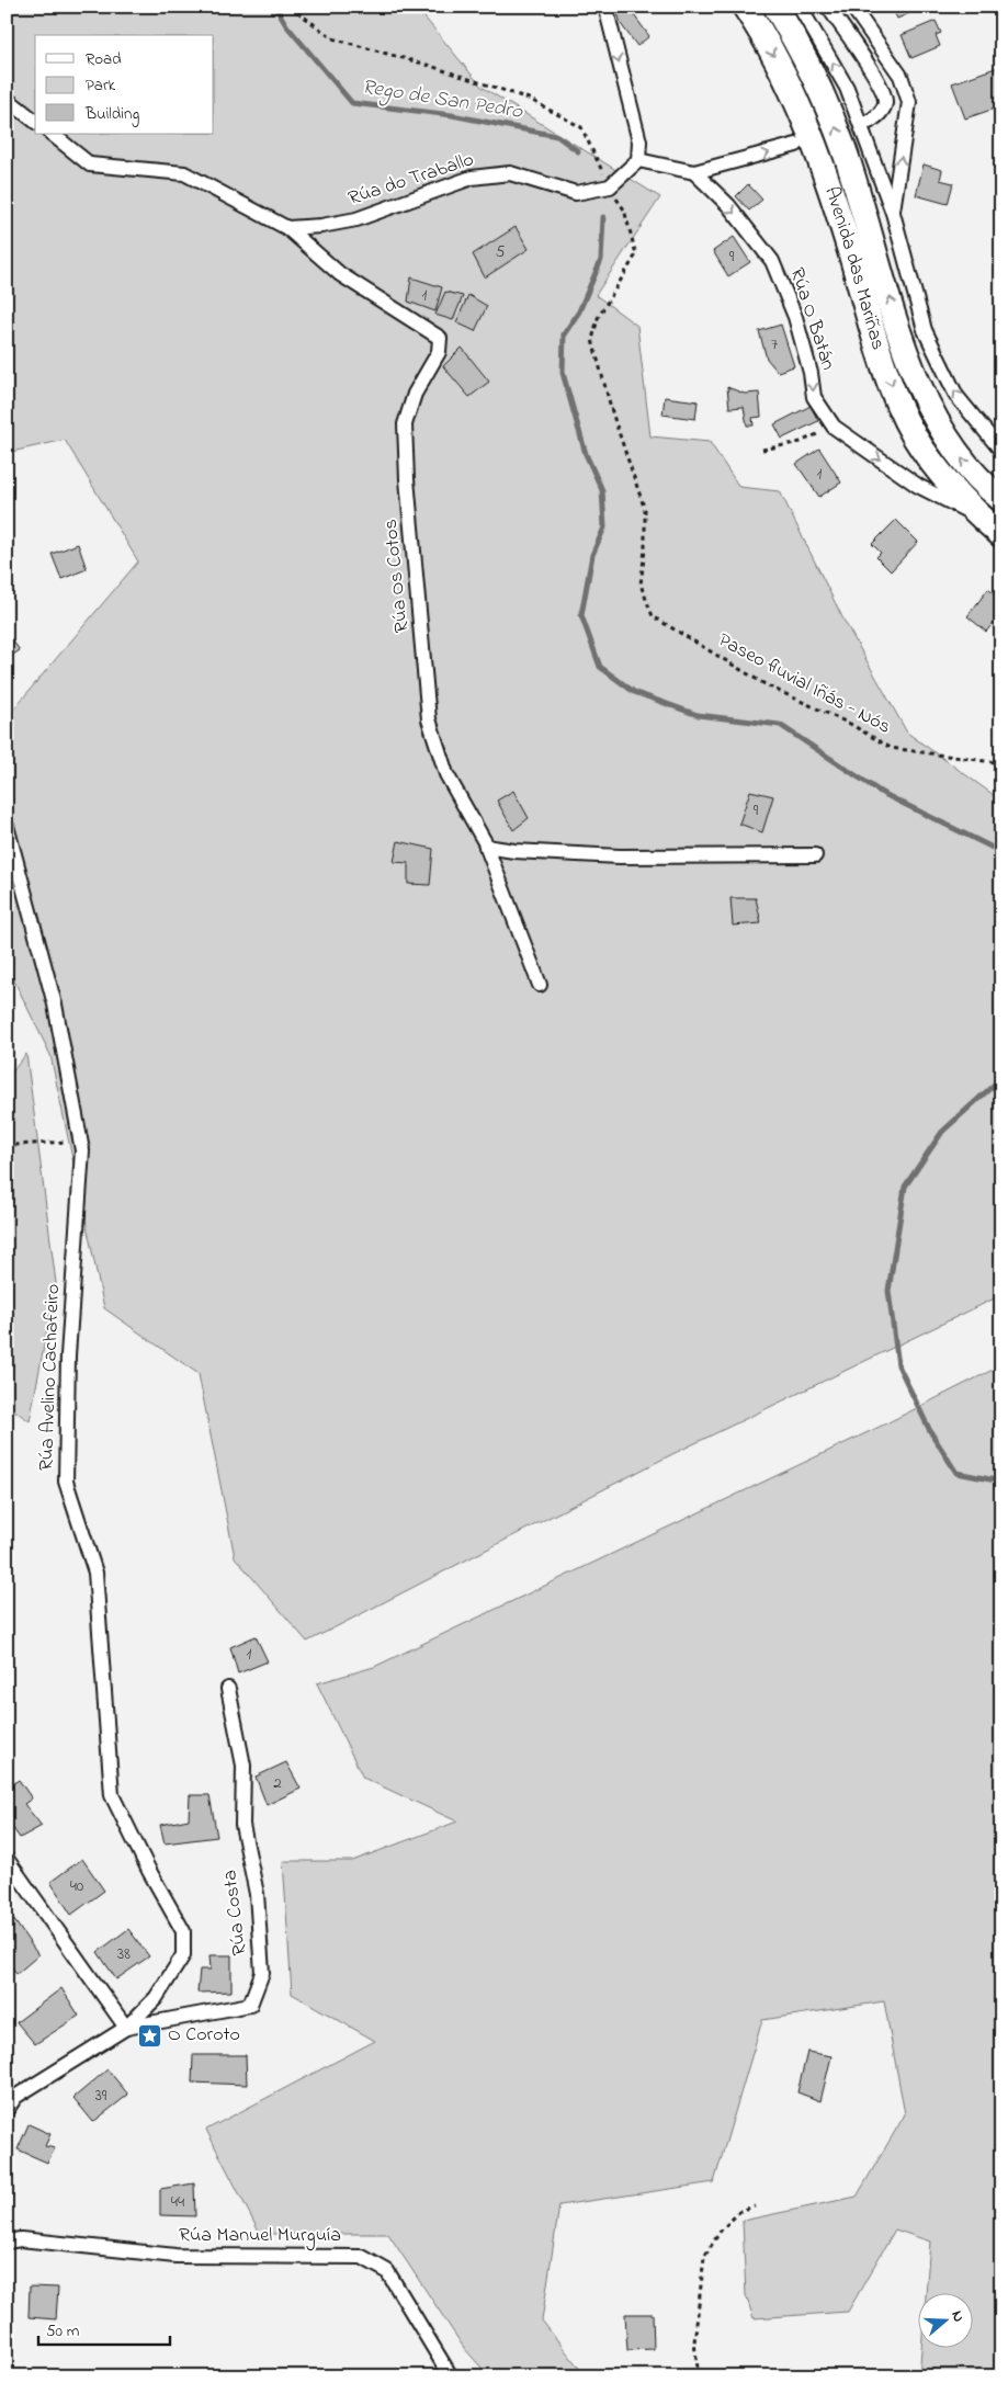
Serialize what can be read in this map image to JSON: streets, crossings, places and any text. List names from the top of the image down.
{
  "streets": {
    "highway": ["Avenida das Mariñas"],
    "street": [
      "Rúa do Traballo",
      "Rúa O Batán",
      "Rúa Os Cotos",
      "Rúa Avelino Cachafeiro",
      "Rúa Costa",
      "Rúa Manuel Murguía"
    ],
    "path": ["Paseo fluvial Iñás - Nós"]
  },
  "crossings": [
    ["Rúa do Traballo", "Rúa Os Cotos"],
    ["Rúa do Traballo", "Paseo fluvial Iñás - Nós"],
    ["Avenida das Mariñas", "Rúa O Batán"],
    ["Rúa Avelino Cachafeiro", "Rúa Costa"]
  ],
  "one_way": ["Rúa O Batán"],
  "water": ["Rego de San Pedro"],
  "places": {
    "place": ["O Coroto"]
  },
  "house_numbers": [
    "5",
    "9",
    "1",
    "7",
    "1",
    "9",
    "1",
    "2",
    "40",
    "38",
    "39",
    "44"
  ],
  "legend": ["Road", "Park", "Building"],
  "scale_bar": "50 m",
  "north": "right"
}
